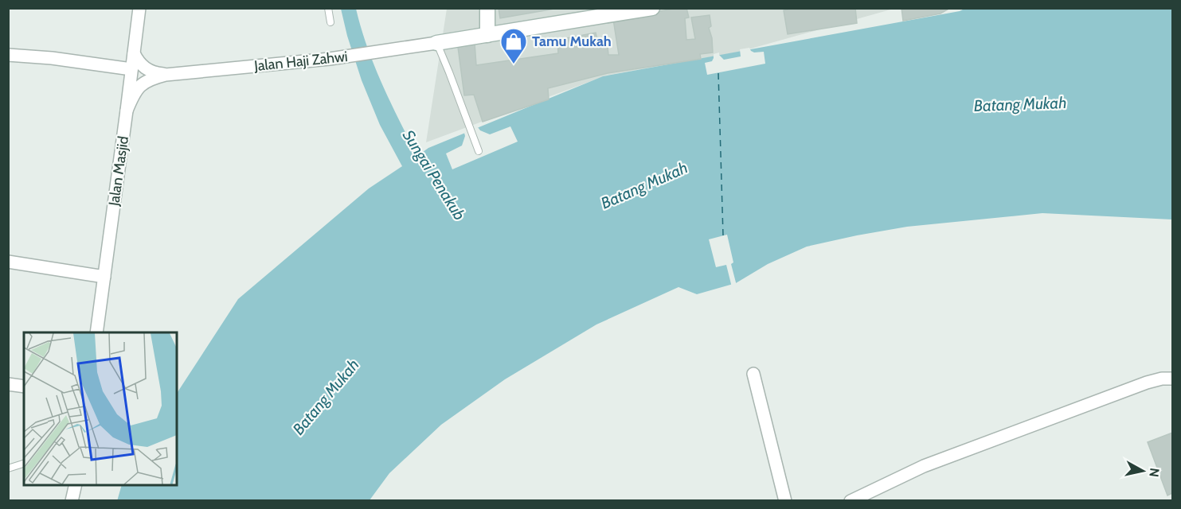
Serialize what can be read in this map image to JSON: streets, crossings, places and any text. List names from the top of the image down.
{
  "streets": {
    "street": ["Jalan Haji Zahwi", "Jalan Masjid"]
  },
  "crossings": [
    ["Jalan Haji Zahwi", "Jalan Masjid"]
  ],
  "water": ["Batang Mukah", "Sungai Penakub"],
  "places": {
    "shop": ["Tamu Mukah"]
  },
  "north": "right"
}
